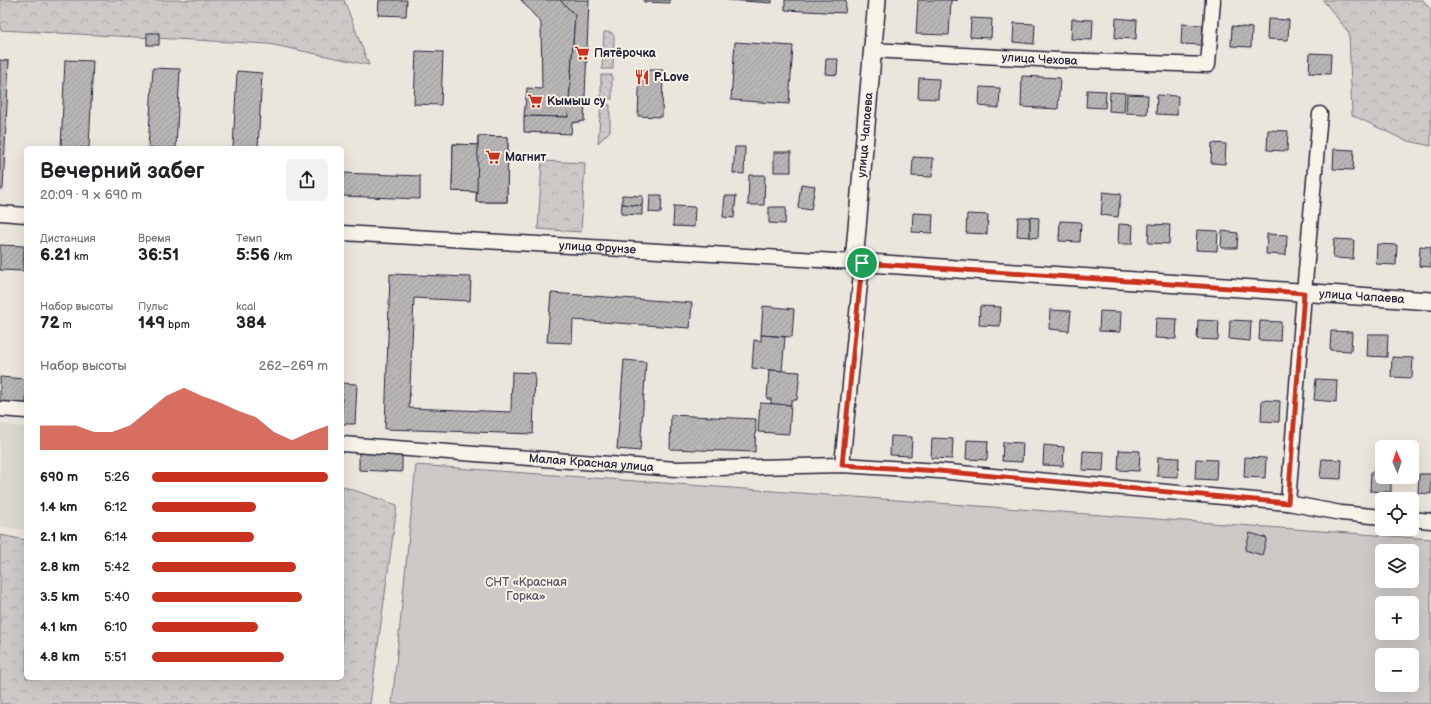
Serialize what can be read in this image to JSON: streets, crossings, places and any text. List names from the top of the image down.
{
  "streets": {
    "street": [
      "улица Чехова",
      "улица Чапаева",
      "улица Фрунзе",
      "Малая Красная улица"
    ]
  },
  "crossings": [
    ["улица Чехова", "улица Чапаева"],
    ["улица Чапаева", "улица Фрунзе"],
    ["улица Чапаева", "Малая Красная улица"]
  ],
  "parks": ["СНТ «Красная Горка»"],
  "places": {
    "supermarket": ["Пятёрочка", "Кымыш су", "Магнит"],
    "restaurant": ["P.Love"]
  },
  "north": "top",
  "page": {
    "heading": ["Вечерний забег", "20:09 · 9 × 690 m"],
    "stats": [
      ["Дистанция", "6.21 km"],
      ["Время", "36:51"],
      ["Темп", "5:56 /km"],
      ["Набор высоты", "72 m"],
      ["Пульс", "149 bpm"],
      ["kcal", "384"]
    ],
    "chart": ["Набор высоты", "262–269 m"],
    "map_buttons": ["+", "−"],
    "list": [
      {
        "name": "690 m",
        "note": "5:26"
      },
      {
        "name": "1.4 km",
        "note": "6:12"
      },
      {
        "name": "2.1 km",
        "note": "6:14"
      },
      {
        "name": "2.8 km",
        "note": "5:42"
      },
      {
        "name": "3.5 km",
        "note": "5:40"
      },
      {
        "name": "4.1 km",
        "note": "6:10"
      },
      {
        "name": "4.8 km",
        "note": "5:51"
      }
    ]
  }
}
